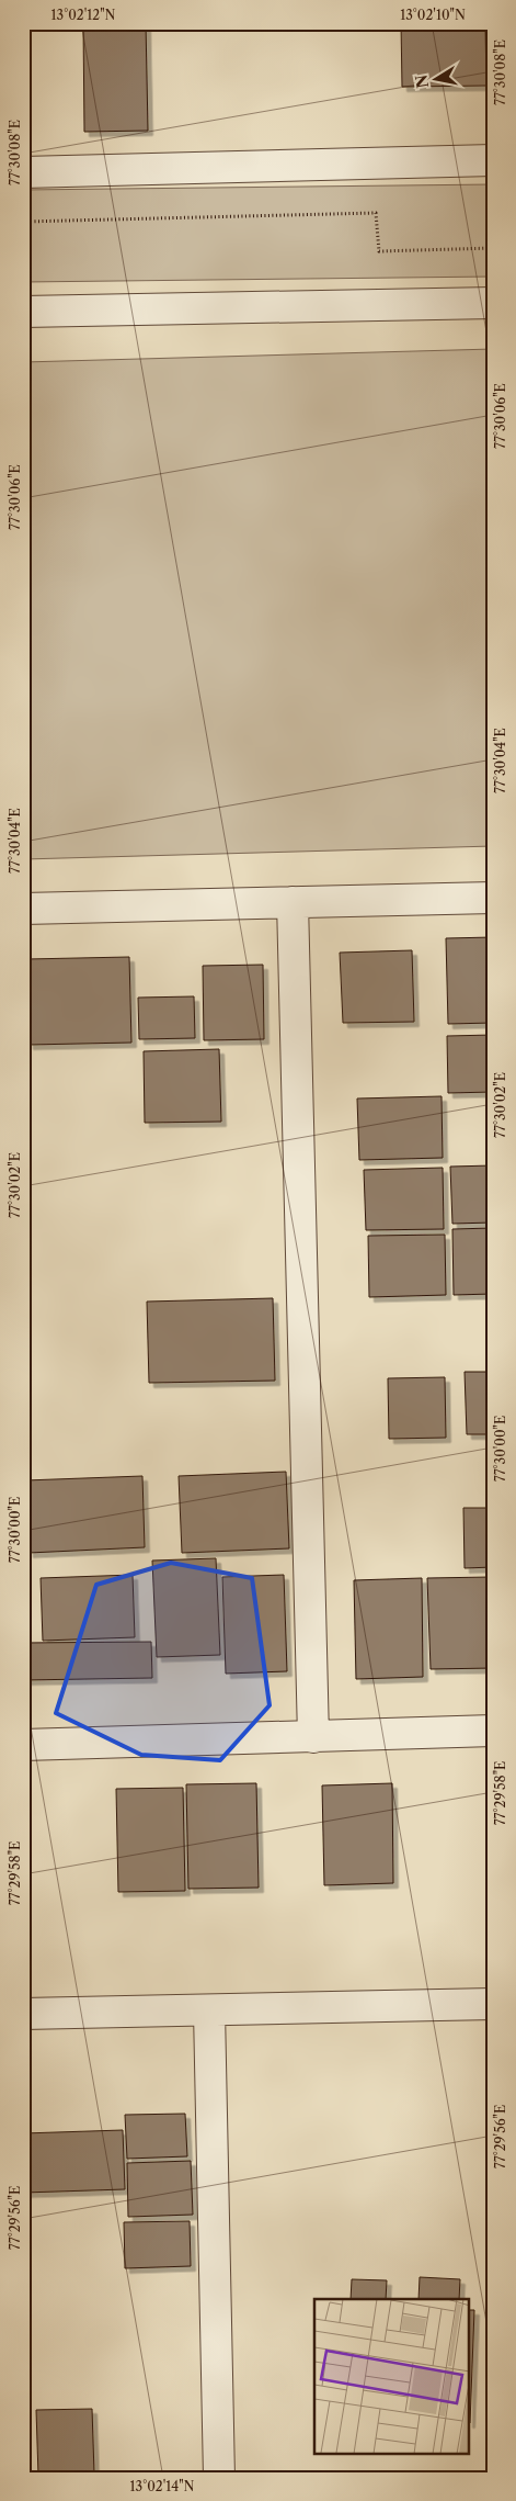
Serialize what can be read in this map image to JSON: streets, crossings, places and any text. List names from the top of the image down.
{
  "north": "left",
  "coordinates": [
    "13°02'12\"N",
    "13°02'10\"N",
    "77°30'08\"E",
    "77°30'06\"E",
    "77°30'04\"E",
    "77°30'02\"E",
    "77°30'00\"E",
    "77°29'58\"E",
    "77°29'56\"E",
    "13°02'14\"N"
  ]
}
